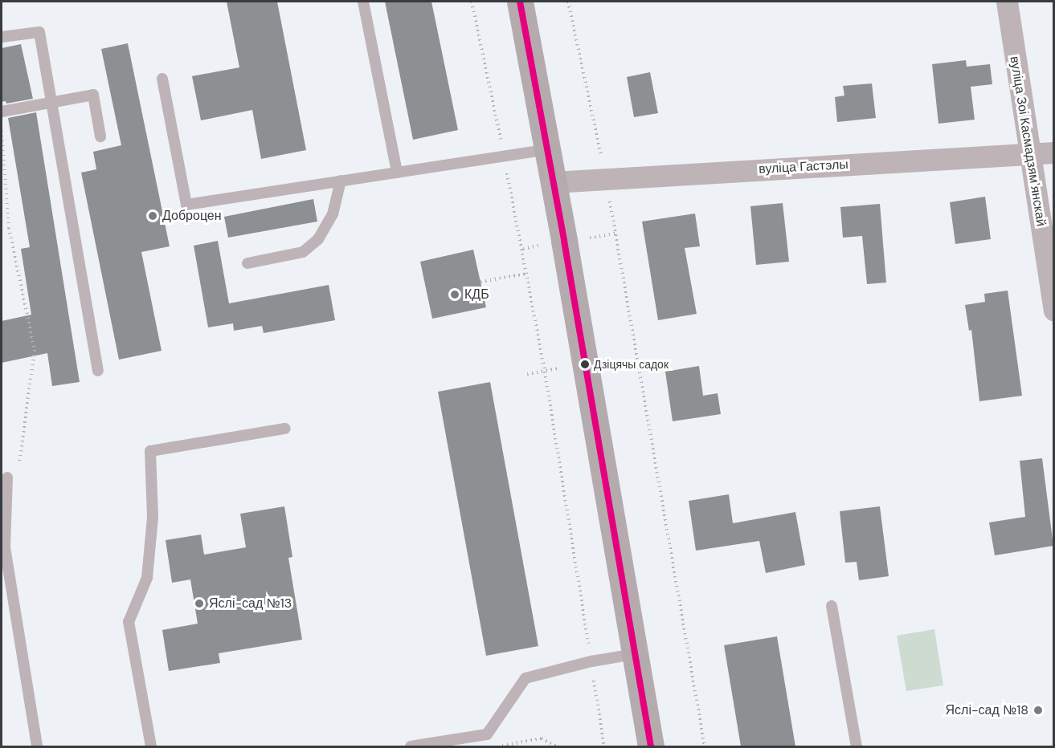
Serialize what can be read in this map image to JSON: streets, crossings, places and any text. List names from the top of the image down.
{
  "streets": {
    "street": ["вуліца Зоі Касмадзямʼянскай", "вуліца Гастэлы"]
  },
  "crossings": [
    ["вуліца Зоі Касмадзямʼянскай", "вуліца Гастэлы"]
  ],
  "places": [
    "Доброцен",
    "КДБ",
    "Дзіцячы садок",
    "Яслі-сад №13",
    "Яслі-сад №18"
  ]
}
